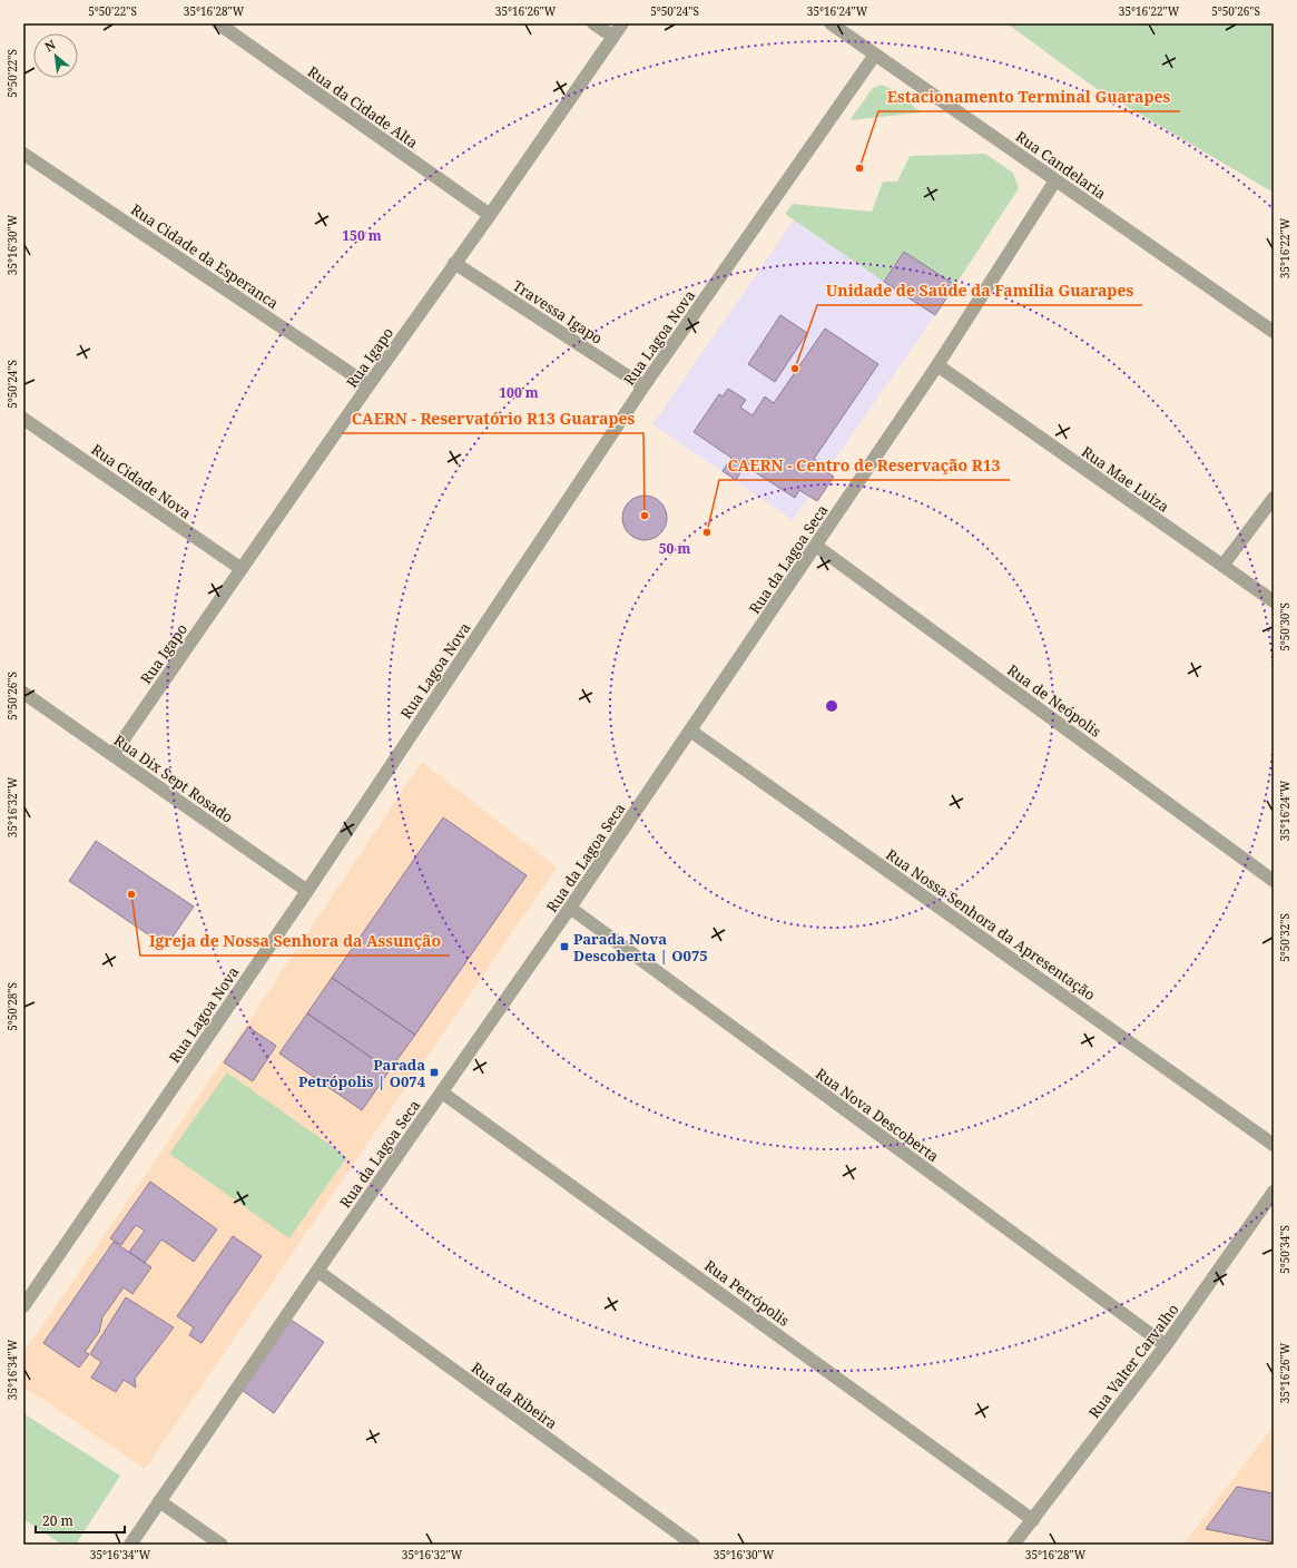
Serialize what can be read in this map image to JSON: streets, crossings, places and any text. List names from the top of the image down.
{
  "streets": {
    "street": [
      "Rua da Cidade Alta",
      "Rua Candelaria",
      "Rua Cidade da Esperanca",
      "Travessa Igapo",
      "Rua Lagoa Nova",
      "Rua Igapo",
      "Rua Mae Luiza",
      "Rua Cidade Nova",
      "Rua da Lagoa Seca",
      "Rua de Neópolis",
      "Rua Dix Sept Rosado",
      "Rua Nossa Senhora da Apresentação",
      "Rua Nova Descoberta",
      "Rua Petrópolis",
      "Rua Valter Carvalho",
      "Rua da Ribeira"
    ]
  },
  "crossings": [
    ["Rua da Cidade Alta", "Rua Igapo"],
    ["Rua Candelaria", "Rua Lagoa Nova"],
    ["Rua Candelaria", "Rua da Lagoa Seca"],
    ["Rua Cidade da Esperanca", "Rua Igapo"],
    ["Travessa Igapo", "Rua Lagoa Nova"],
    ["Travessa Igapo", "Rua Igapo"],
    ["Rua Lagoa Nova", "Rua Dix Sept Rosado"],
    ["Rua Igapo", "Rua Cidade Nova"],
    ["Rua Igapo", "Rua Dix Sept Rosado"],
    ["Rua Mae Luiza", "Rua da Lagoa Seca"],
    ["Rua da Lagoa Seca", "Rua de Neópolis"],
    ["Rua da Lagoa Seca", "Rua Nossa Senhora da Apresentação"],
    ["Rua da Lagoa Seca", "Rua Nova Descoberta"],
    ["Rua da Lagoa Seca", "Rua Petrópolis"],
    ["Rua da Lagoa Seca", "Rua da Ribeira"],
    ["Rua Nova Descoberta", "Rua Valter Carvalho"],
    ["Rua Petrópolis", "Rua Valter Carvalho"]
  ],
  "places": {
    "other": [
      "Estacionamento Terminal Guarapes",
      "Unidade de Saúde da Família Guarapes",
      "CAERN - Reservatório R13 Guarapes",
      "CAERN - Centro de Reservação R13",
      "Igreja de Nossa Senhora da Assunção"
    ],
    "transit": ["Parada Nova Descoberta | O075", "Parada Petrópolis | O074"]
  },
  "scale_bar": "20 m",
  "north": "top left",
  "coordinates": [
    "5°50'22\"S",
    "35°16'28\"W",
    "35°16'26\"W",
    "5°50'24\"S",
    "35°16'24\"W",
    "35°16'22\"W",
    "5°50'26\"S",
    "35°16'30\"W",
    "5°50'30\"S",
    "35°16'32\"W",
    "5°50'32\"S",
    "5°50'28\"S",
    "5°50'34\"S",
    "35°16'34\"W"
  ],
  "rings": ["150 m", "100 m", "50 m"]
}
